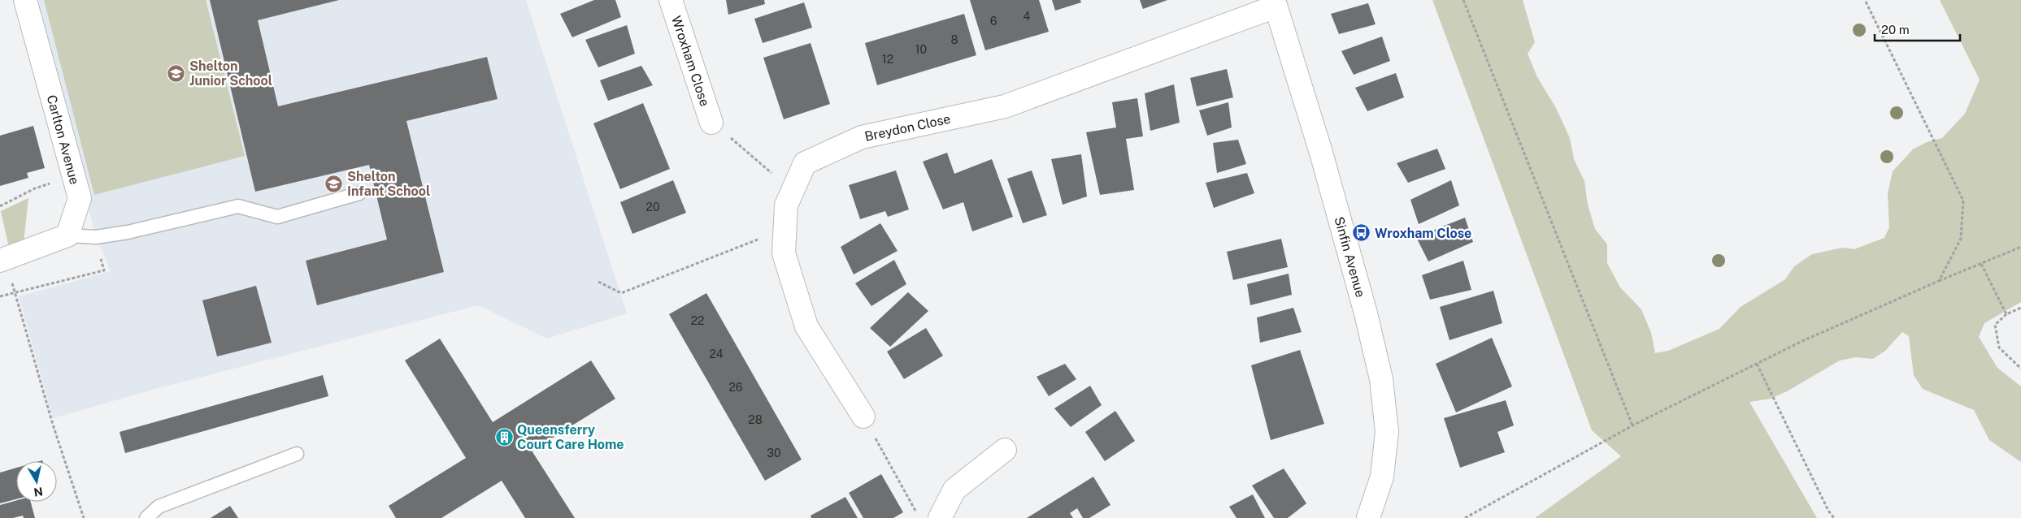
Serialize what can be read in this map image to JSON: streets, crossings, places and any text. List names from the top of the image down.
{
  "streets": {
    "street": [
      "Wroxham Close",
      "Breydon Close",
      "Carlton Avenue",
      "Sinfin Avenue"
    ]
  },
  "crossings": [
    ["Breydon Close", "Sinfin Avenue"]
  ],
  "places": {
    "school or university": ["Shelton Junior School", "Shelton Infant School"],
    "bus stop": ["Wroxham Close"],
    "building": ["Queensferry Court Care Home"]
  },
  "house_numbers": [
    "4",
    "6",
    "8",
    "10",
    "12",
    "20",
    "22",
    "24",
    "26",
    "28",
    "30"
  ],
  "scale_bar": "20 m",
  "north": "bottom"
}
